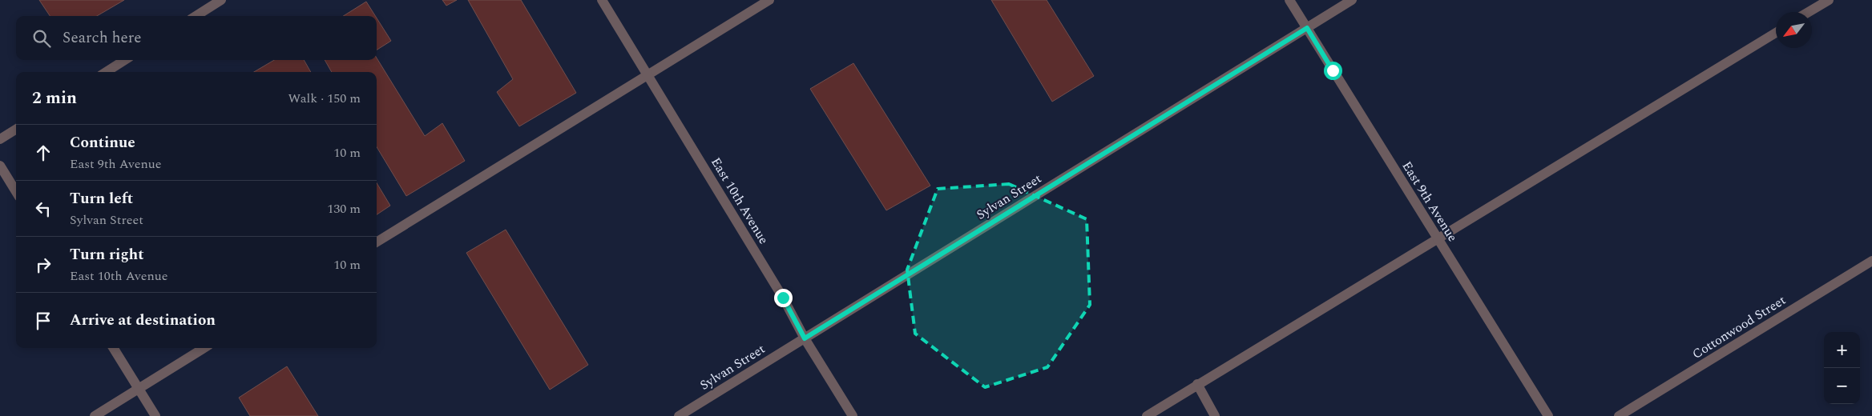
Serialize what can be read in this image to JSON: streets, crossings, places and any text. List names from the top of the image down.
{
  "streets": {
    "street": [
      "Sylvan Street",
      "East 10th Avenue",
      "East 9th Avenue",
      "Cottonwood Street"
    ]
  },
  "crossings": [
    ["Sylvan Street", "East 10th Avenue"],
    ["Sylvan Street", "East 9th Avenue"]
  ],
  "north": "bottom left",
  "page": {
    "search": "Search here",
    "heading": ["2 min", "Walk · 150 m"],
    "list": [
      ["Continue", "East 9th Avenue", "10 m"],
      ["Turn left", "Sylvan Street", "130 m"],
      ["Turn right", "East 10th Avenue", "10 m"],
      "Arrive at destination"
    ],
    "map_buttons": ["+", "−"]
  }
}
